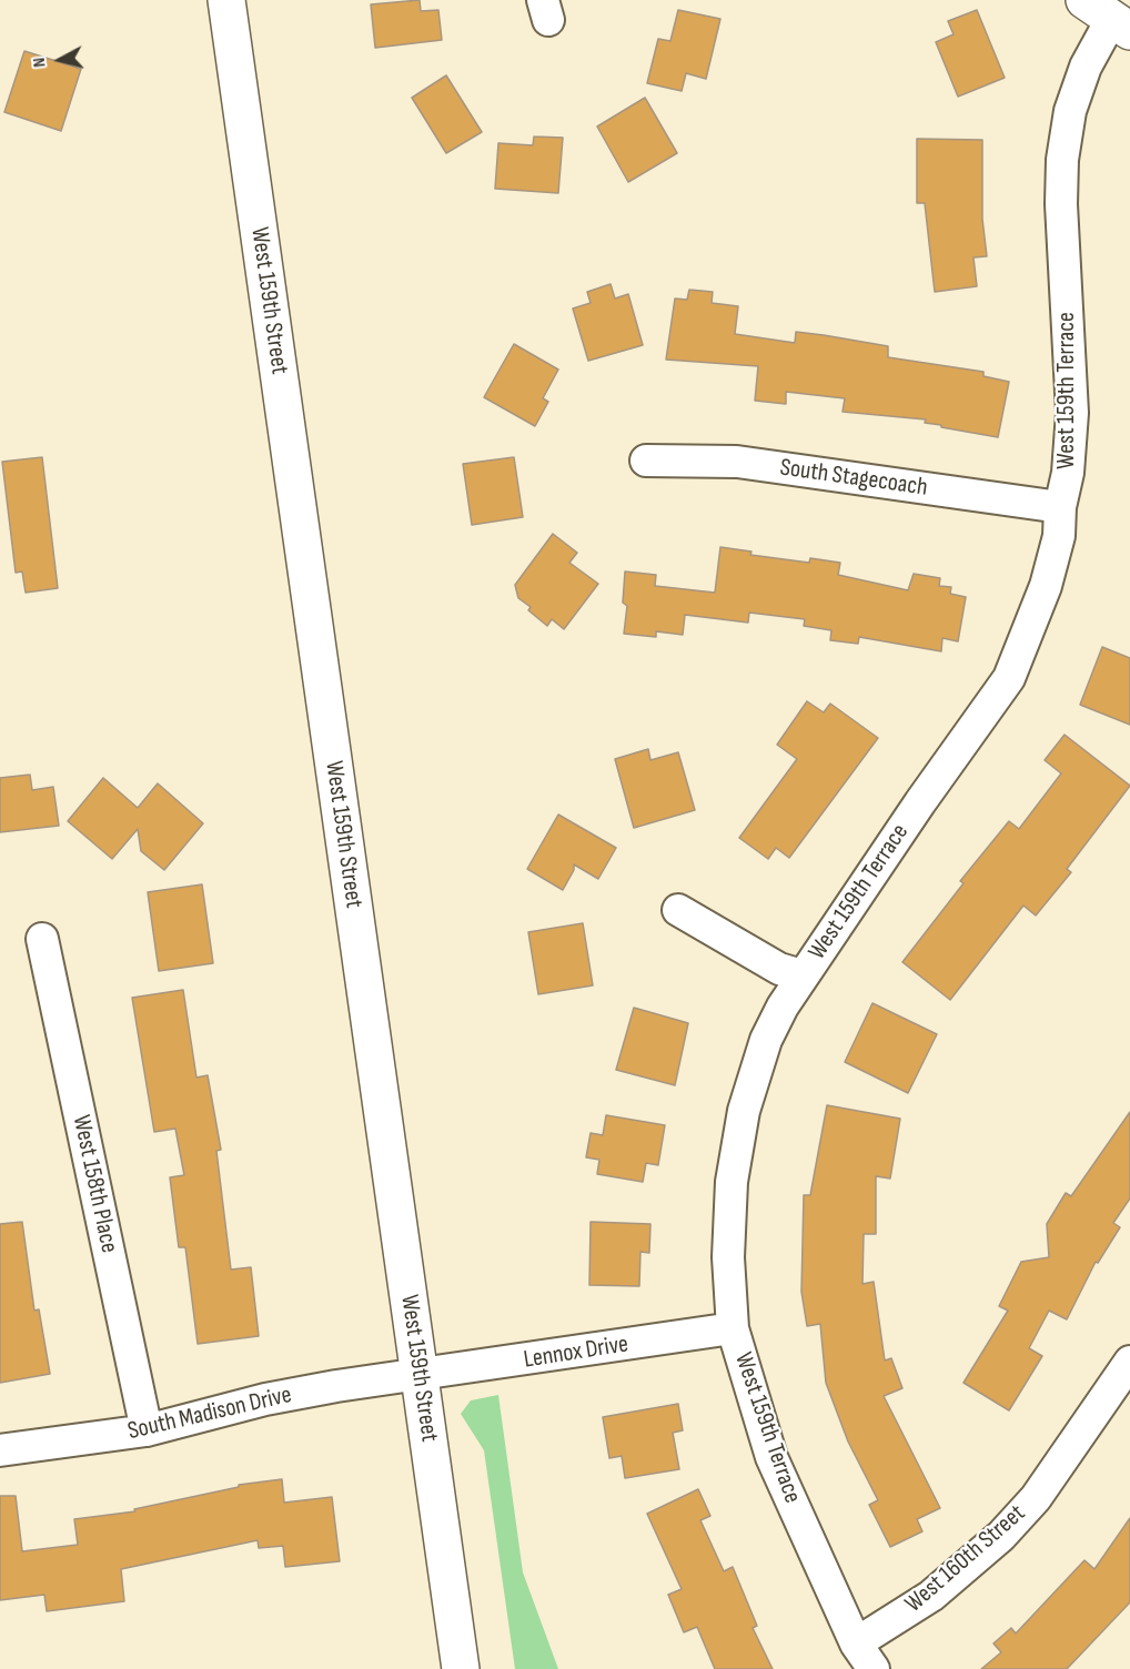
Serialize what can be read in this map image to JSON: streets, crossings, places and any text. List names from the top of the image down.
{
  "streets": {
    "main road": ["West 159th Street"],
    "street": [
      "West 159th Terrace",
      "South Stagecoach",
      "West 158th Place",
      "Lennox Drive",
      "South Madison Drive",
      "West 160th Street"
    ]
  },
  "crossings": [
    ["West 159th Street", "Lennox Drive"],
    ["West 159th Street", "South Madison Drive"],
    ["West 159th Terrace", "South Stagecoach"],
    ["West 159th Terrace", "Lennox Drive"],
    ["West 159th Terrace", "West 160th Street"],
    ["West 158th Place", "South Madison Drive"],
    ["Lennox Drive", "South Madison Drive"]
  ],
  "north": "left"
}
